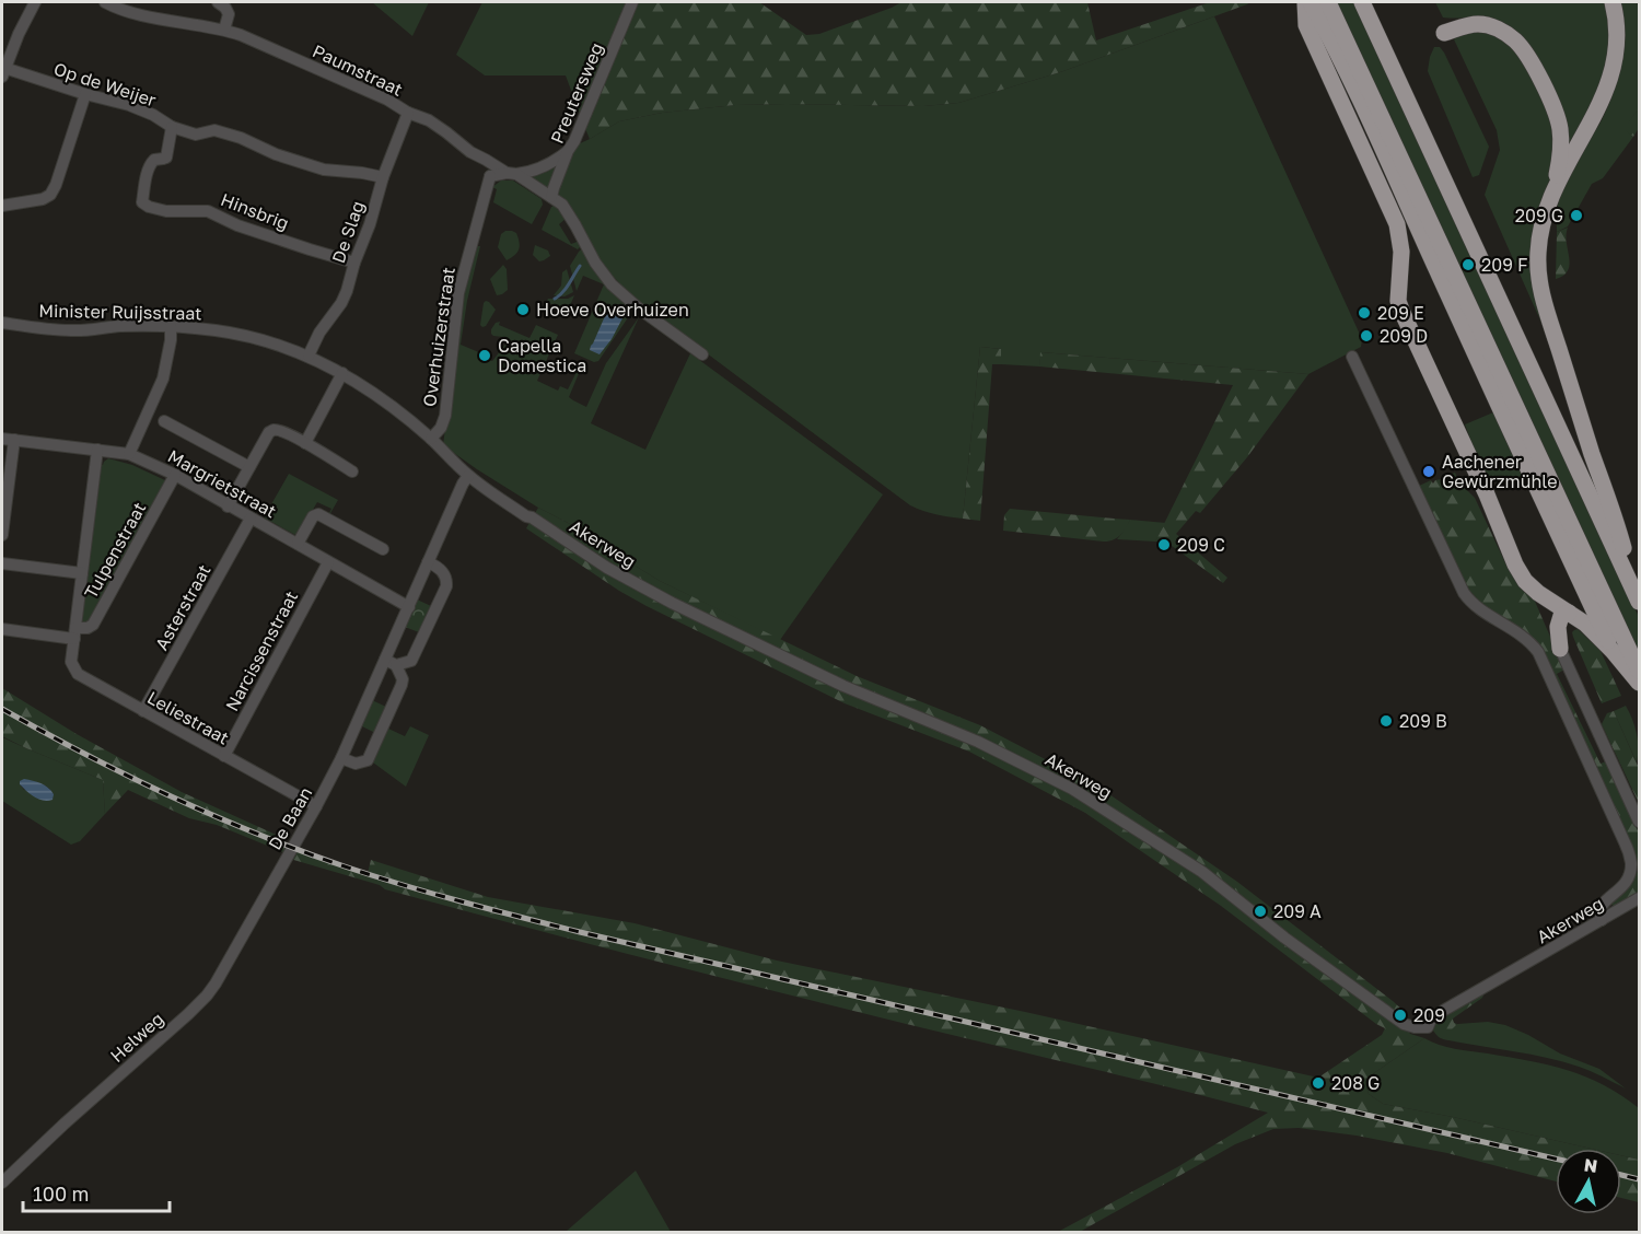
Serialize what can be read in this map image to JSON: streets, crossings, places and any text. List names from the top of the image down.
{
  "streets": {
    "street": [
      "Paumstraat",
      "Op de Weijer",
      "Preutersweg",
      "Hinsbrig",
      "De Slag",
      "Minister Ruijsstraat",
      "Overhuizerstraat",
      "Margrietstraat",
      "Akerweg",
      "Tulpenstraat",
      "Asterstraat",
      "Narcissenstraat",
      "Leliestraat",
      "De Baan",
      "Helweg"
    ]
  },
  "crossings": [
    ["Paumstraat", "De Slag"],
    ["Paumstraat", "Overhuizerstraat"],
    ["Op de Weijer", "Hinsbrig"],
    ["Op de Weijer", "De Slag"],
    ["Hinsbrig", "De Slag"],
    ["De Slag", "Minister Ruijsstraat"],
    ["Minister Ruijsstraat", "Overhuizerstraat"],
    ["Minister Ruijsstraat", "Akerweg"],
    ["Minister Ruijsstraat", "De Baan"],
    ["Margrietstraat", "Tulpenstraat"],
    ["Margrietstraat", "Asterstraat"],
    ["Margrietstraat", "Narcissenstraat"],
    ["Margrietstraat", "De Baan"],
    ["Akerweg", "De Baan"],
    ["Tulpenstraat", "Leliestraat"],
    ["Asterstraat", "Leliestraat"],
    ["Narcissenstraat", "Leliestraat"],
    ["Leliestraat", "De Baan"],
    ["De Baan", "Helweg"]
  ],
  "places": [
    "209 G",
    "209 F",
    "Hoeve Overhuizen",
    "209 E",
    "209 D",
    "Capella Domestica",
    "Aachener Gewürzmühle",
    "209 C",
    "209 B",
    "209 A",
    "209",
    "208 G"
  ],
  "scale_bar": "100 m",
  "north": "top"
}
